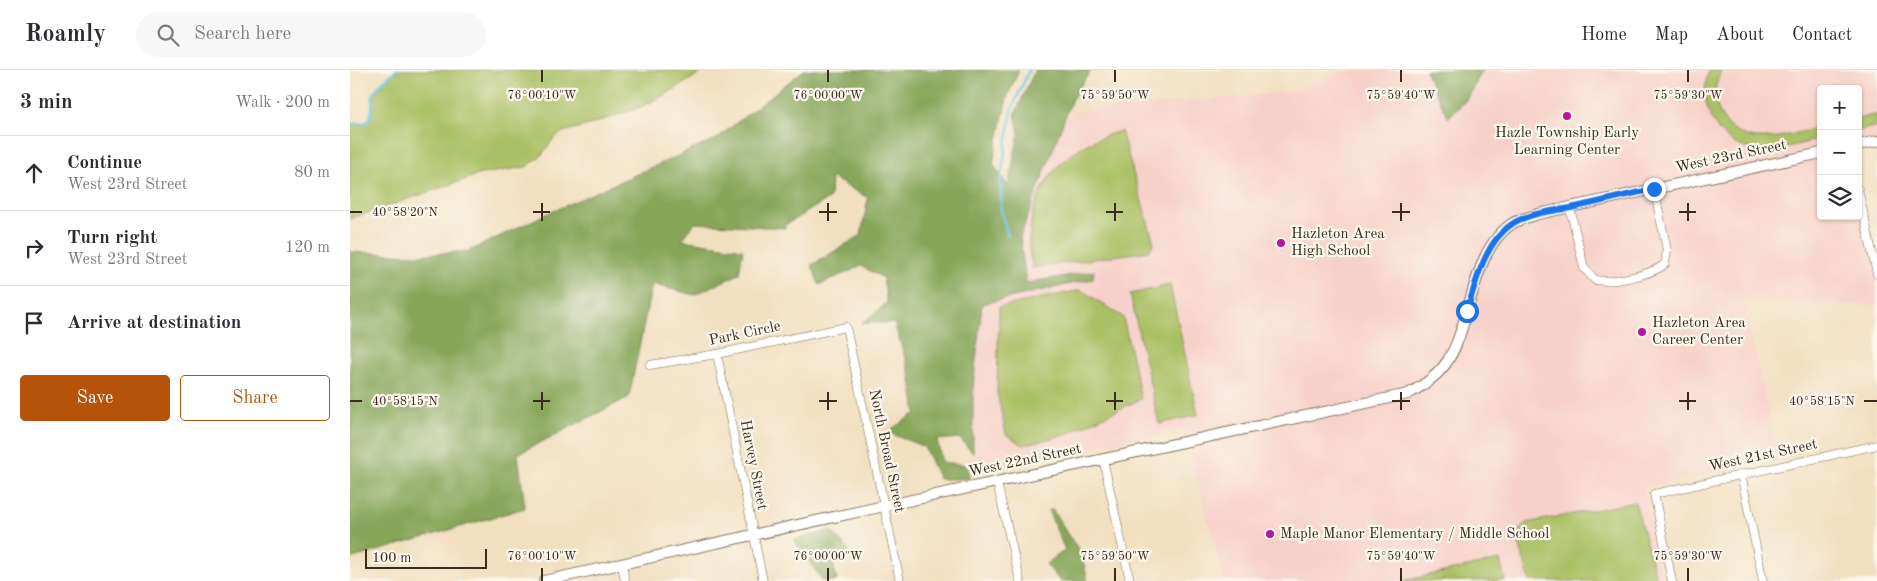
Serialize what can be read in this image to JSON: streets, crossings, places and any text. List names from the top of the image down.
{
  "streets": {
    "street": [
      "West 23rd Street",
      "Park Circle",
      "North Broad Street",
      "West 21st Street",
      "West 22nd Street",
      "Harvey Street"
    ]
  },
  "crossings": [
    ["West 23rd Street", "West 22nd Street"],
    ["Park Circle", "North Broad Street"],
    ["Park Circle", "Harvey Street"],
    ["North Broad Street", "West 22nd Street"],
    ["West 22nd Street", "Harvey Street"]
  ],
  "places": [
    "Hazle Township Early Learning Center",
    "Hazleton Area High School",
    "Hazleton Area Career Center",
    "Maple Manor Elementary / Middle School"
  ],
  "scale_bar": "100 m",
  "page": {
    "header": "Roamly",
    "search": "Search here",
    "nav": [
      "Home",
      "Map",
      "About",
      "Contact"
    ],
    "heading": ["3 min", "Walk · 200 m"],
    "map_buttons": ["+", "−"],
    "list": [
      ["Continue", "West 23rd Street", "80 m"],
      ["Turn right", "West 23rd Street", "120 m"],
      "Arrive at destination"
    ],
    "buttons": ["Save", "Share"],
    "scale": "100 m"
  },
  "coordinates": [
    "76°00'10\"W",
    "76°00'00\"W",
    "75°59'50\"W",
    "75°59'40\"W",
    "75°59'30\"W",
    "40°58'20\"N",
    "40°58'15\"N"
  ]
}
